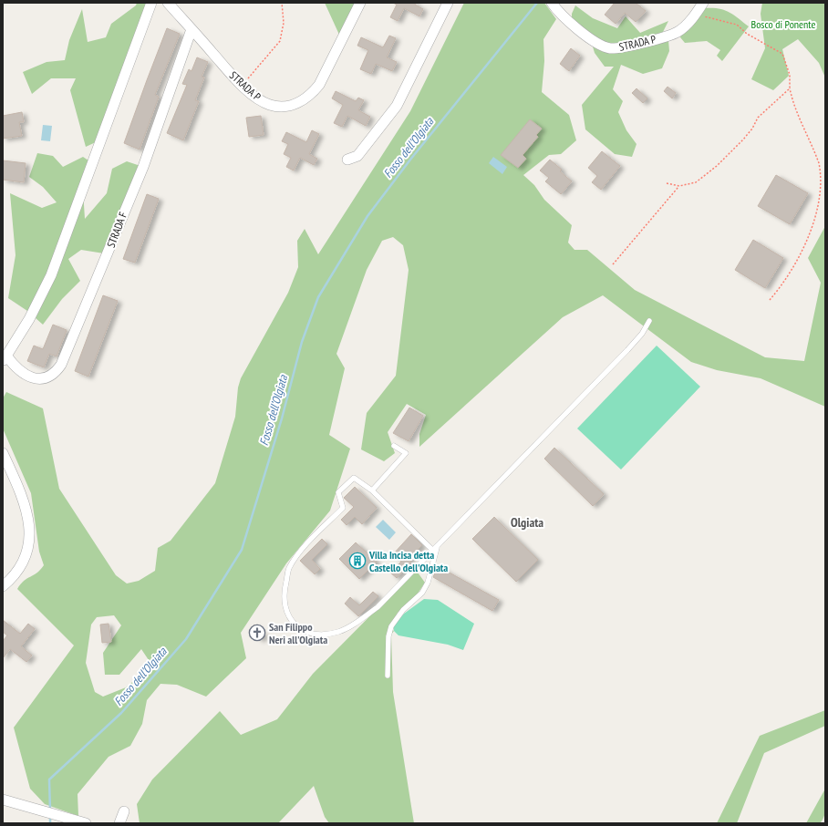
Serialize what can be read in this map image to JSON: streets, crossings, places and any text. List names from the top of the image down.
{
  "streets": {
    "street": ["STRADA P", "STRADA F"]
  },
  "crossings": [
    ["STRADA P", "STRADA F"]
  ],
  "districts": ["Olgiata"],
  "water": ["Fosso dell’Olgiata"],
  "parks": ["Bosco di Ponente"],
  "places": {
    "building": ["Villa Incisa detta Castello dell'Olgiata"],
    "church": ["San Filippo Neri all'Olgiata"]
  }
}
